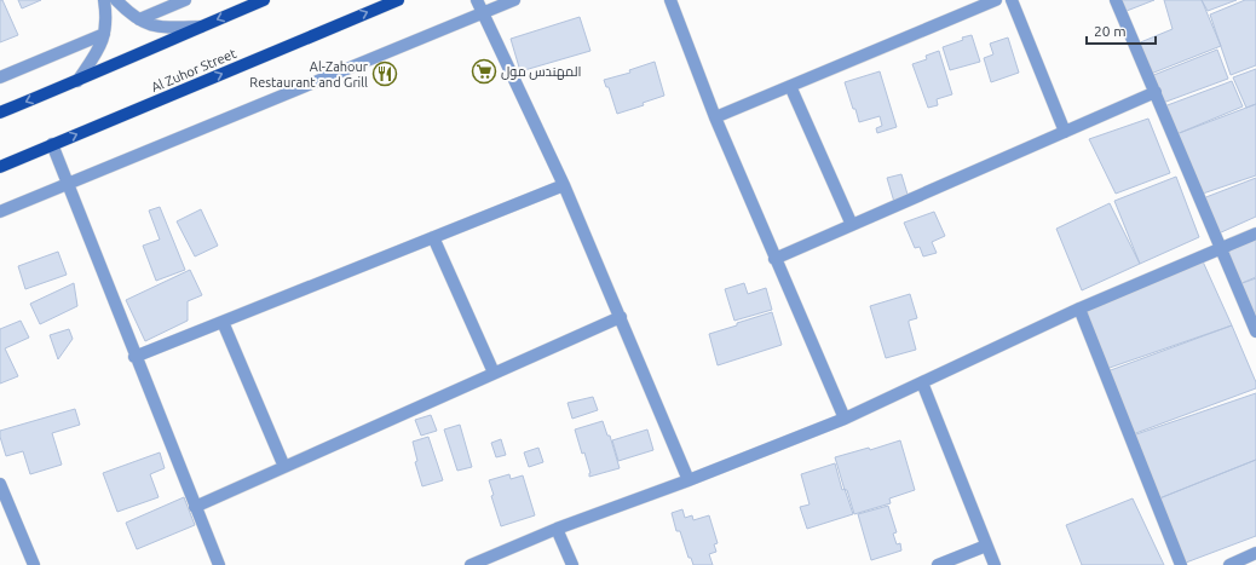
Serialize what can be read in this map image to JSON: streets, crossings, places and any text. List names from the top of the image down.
{
  "streets": {
    "main road": ["Al Zuhor Street"]
  },
  "places": {
    "supermarket": ["المهندس مول"],
    "restaurant": ["Al-Zahour Restaurant and Grill"]
  },
  "scale_bar": "20 m"
}
